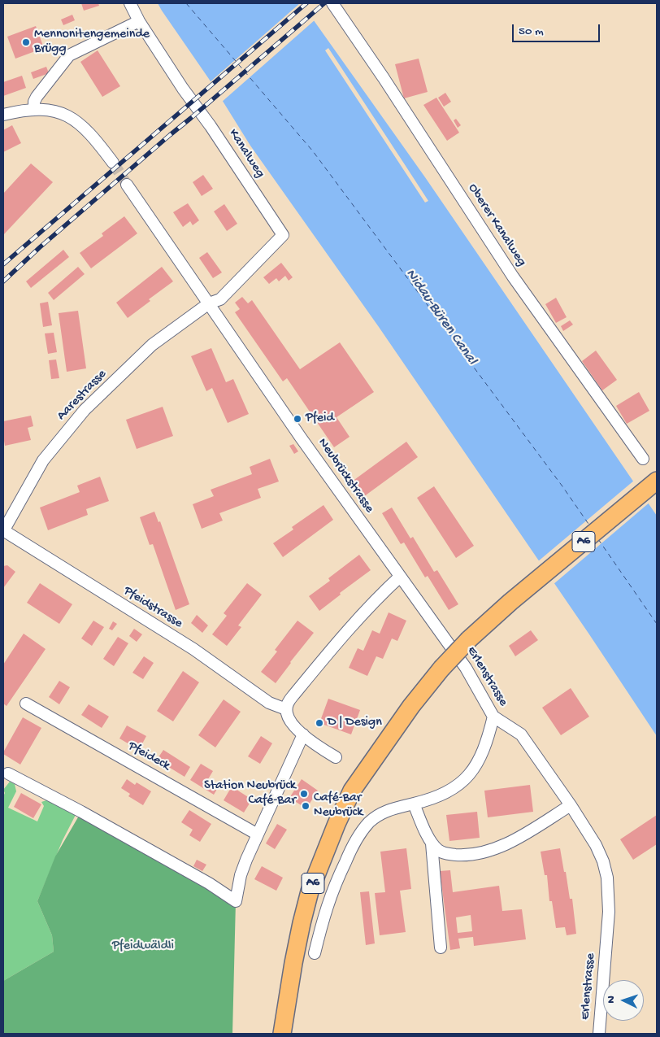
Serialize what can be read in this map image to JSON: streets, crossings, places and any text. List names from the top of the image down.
{
  "streets": {
    "highway": ["A6"],
    "street": [
      "Kanalweg",
      "Oberer Kanalweg",
      "Aarestrasse",
      "Neubrückstrasse",
      "Pfeidstrasse",
      "Erlenstrasse",
      "Pfeideck"
    ]
  },
  "crossings": [
    ["Kanalweg", "Aarestrasse"],
    ["Kanalweg", "Neubrückstrasse"],
    ["Aarestrasse", "Neubrückstrasse"],
    ["Aarestrasse", "Pfeidstrasse"],
    ["Neubrückstrasse", "Erlenstrasse"]
  ],
  "water": ["Nidau-Büren Canal"],
  "parks": ["Pfeidwäldli"],
  "places": [
    "Mennonitengemeinde Brügg",
    "Pfeid",
    "D | Design",
    "Station Neubrück Café-Bar",
    "Café-Bar Neubrück"
  ],
  "scale_bar": "50 m",
  "north": "left"
}
